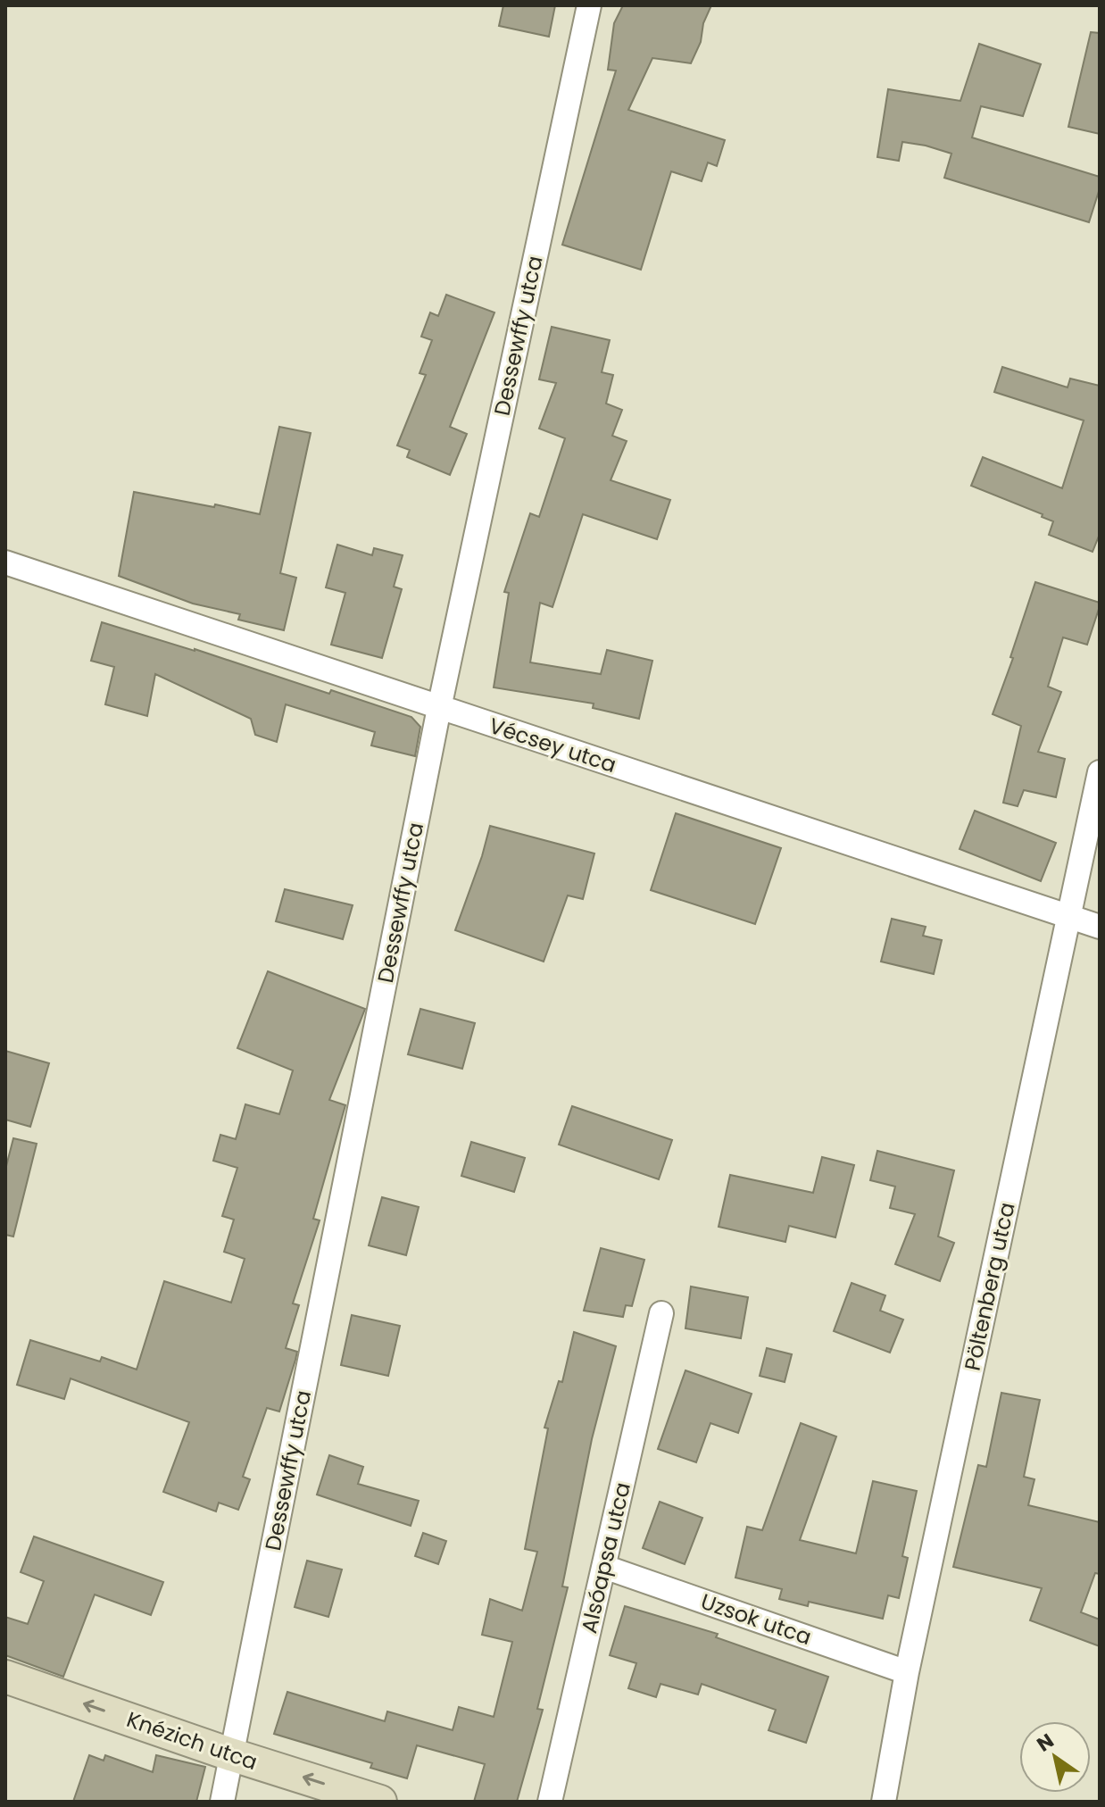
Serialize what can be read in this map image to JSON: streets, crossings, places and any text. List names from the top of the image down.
{
  "streets": {
    "street": [
      "Dessewffy utca",
      "Vécsey utca",
      "Pöltenberg utca",
      "Alsóapsa utca",
      "Uzsok utca",
      "Knézich utca"
    ]
  },
  "crossings": [
    ["Dessewffy utca", "Vécsey utca"],
    ["Dessewffy utca", "Knézich utca"],
    ["Vécsey utca", "Pöltenberg utca"],
    ["Pöltenberg utca", "Uzsok utca"],
    ["Alsóapsa utca", "Uzsok utca"]
  ],
  "one_way": ["Knézich utca"],
  "north": "top left"
}
